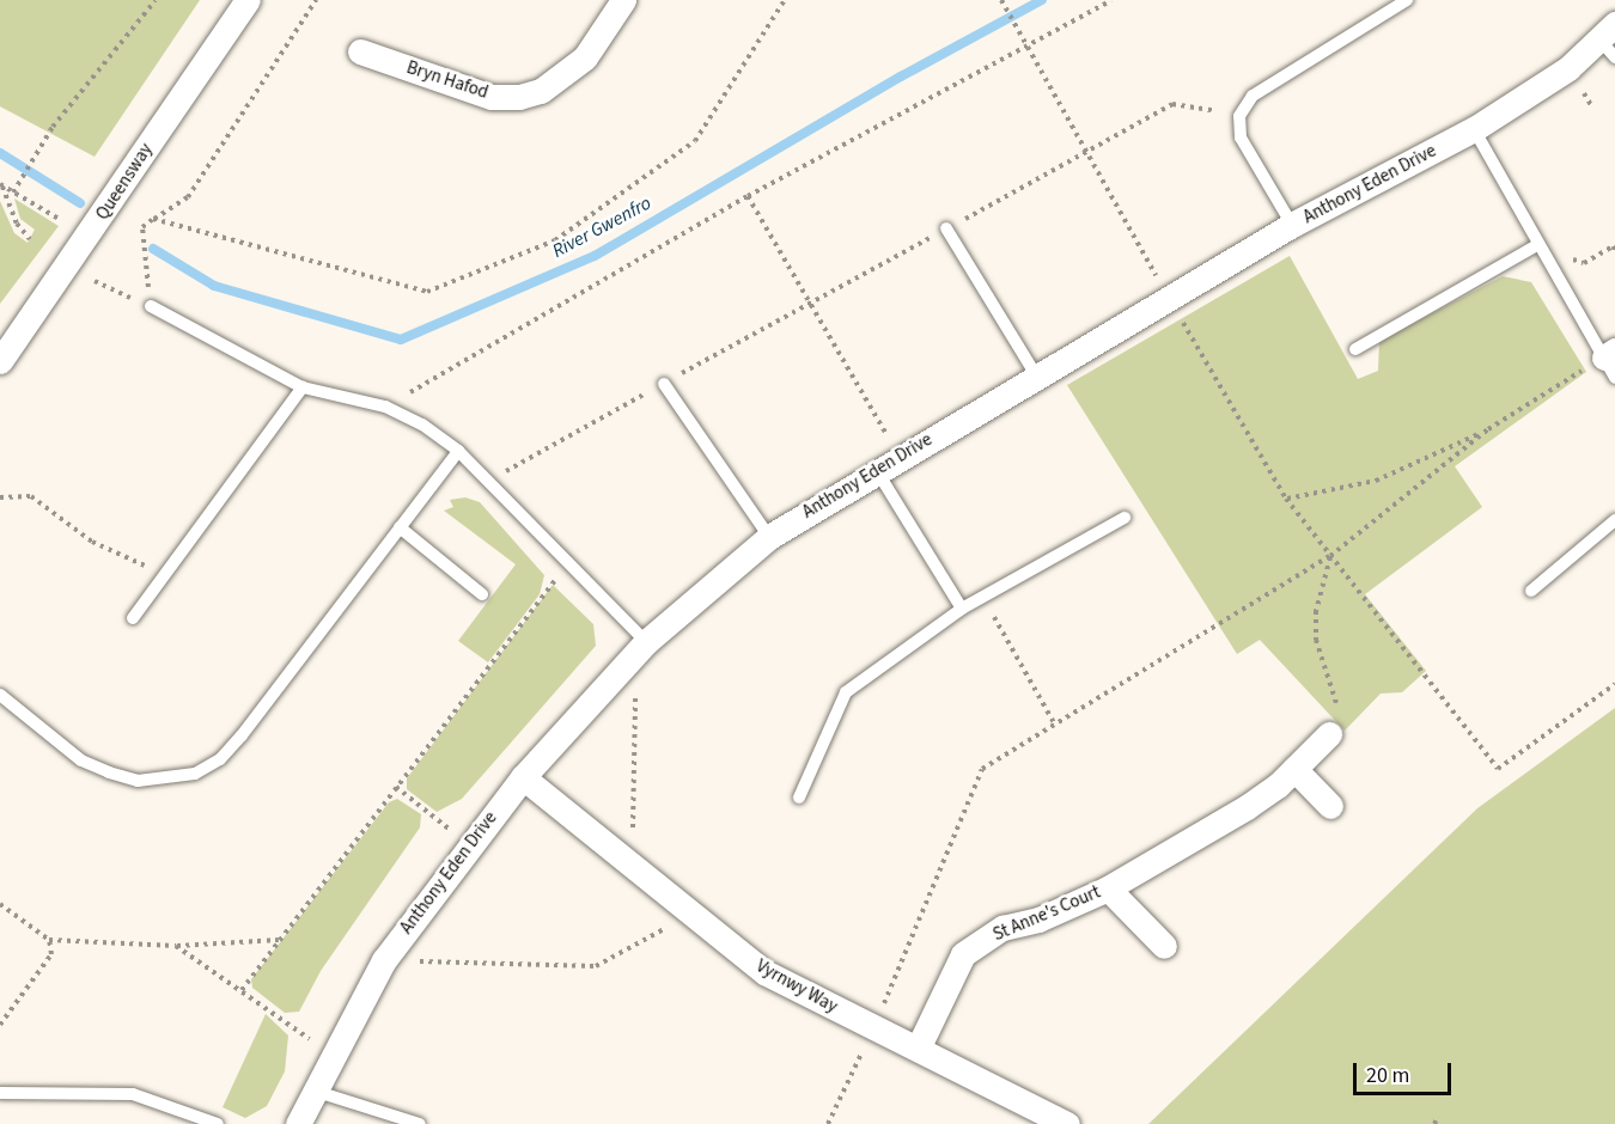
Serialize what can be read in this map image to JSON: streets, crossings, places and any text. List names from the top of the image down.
{
  "streets": {
    "street": [
      "Bryn Hafod",
      "Queensway",
      "Anthony Eden Drive",
      "St Anne's Court",
      "Vyrnwy Way"
    ]
  },
  "crossings": [
    ["Anthony Eden Drive", "Vyrnwy Way"],
    ["St Anne's Court", "Vyrnwy Way"]
  ],
  "water": ["River Gwenfro"],
  "scale_bar": "20 m"
}
